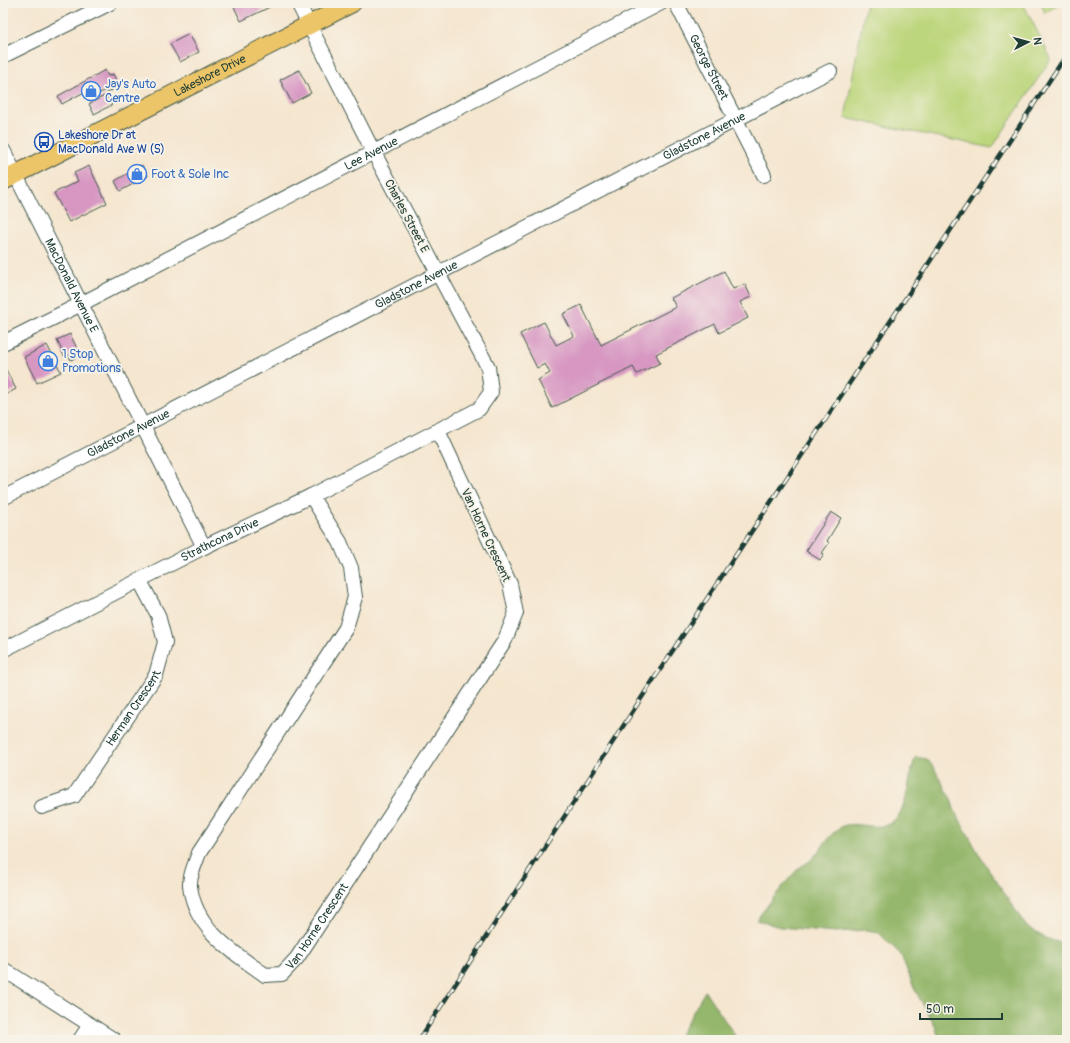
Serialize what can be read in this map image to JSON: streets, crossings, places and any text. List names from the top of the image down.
{
  "streets": {
    "main road": ["Lakeshore Drive"],
    "street": [
      "George Street",
      "Gladstone Avenue",
      "Lee Avenue",
      "Charles Street E",
      "MacDonald Avenue E",
      "Van Horne Crescent",
      "Strathcona Drive",
      "Herman Crescent"
    ]
  },
  "crossings": [
    ["George Street", "Gladstone Avenue"],
    ["Lakeshore Drive", "Charles Street E"],
    ["Lakeshore Drive", "MacDonald Avenue E"],
    ["Gladstone Avenue", "Charles Street E"],
    ["Gladstone Avenue", "MacDonald Avenue E"],
    ["Lee Avenue", "Charles Street E"],
    ["Lee Avenue", "MacDonald Avenue E"],
    ["Charles Street E", "Van Horne Crescent"],
    ["Charles Street E", "Strathcona Drive"],
    ["MacDonald Avenue E", "Strathcona Drive"],
    ["Van Horne Crescent", "Strathcona Drive"],
    ["Strathcona Drive", "Herman Crescent"]
  ],
  "places": {
    "shop": ["Jay's Auto Centre", "Foot & Sole Inc", "1 Stop Promotions"],
    "bus stop": ["Lakeshore Dr at MacDonald Ave W (S)"]
  },
  "scale_bar": "50 m",
  "north": "right"
}
